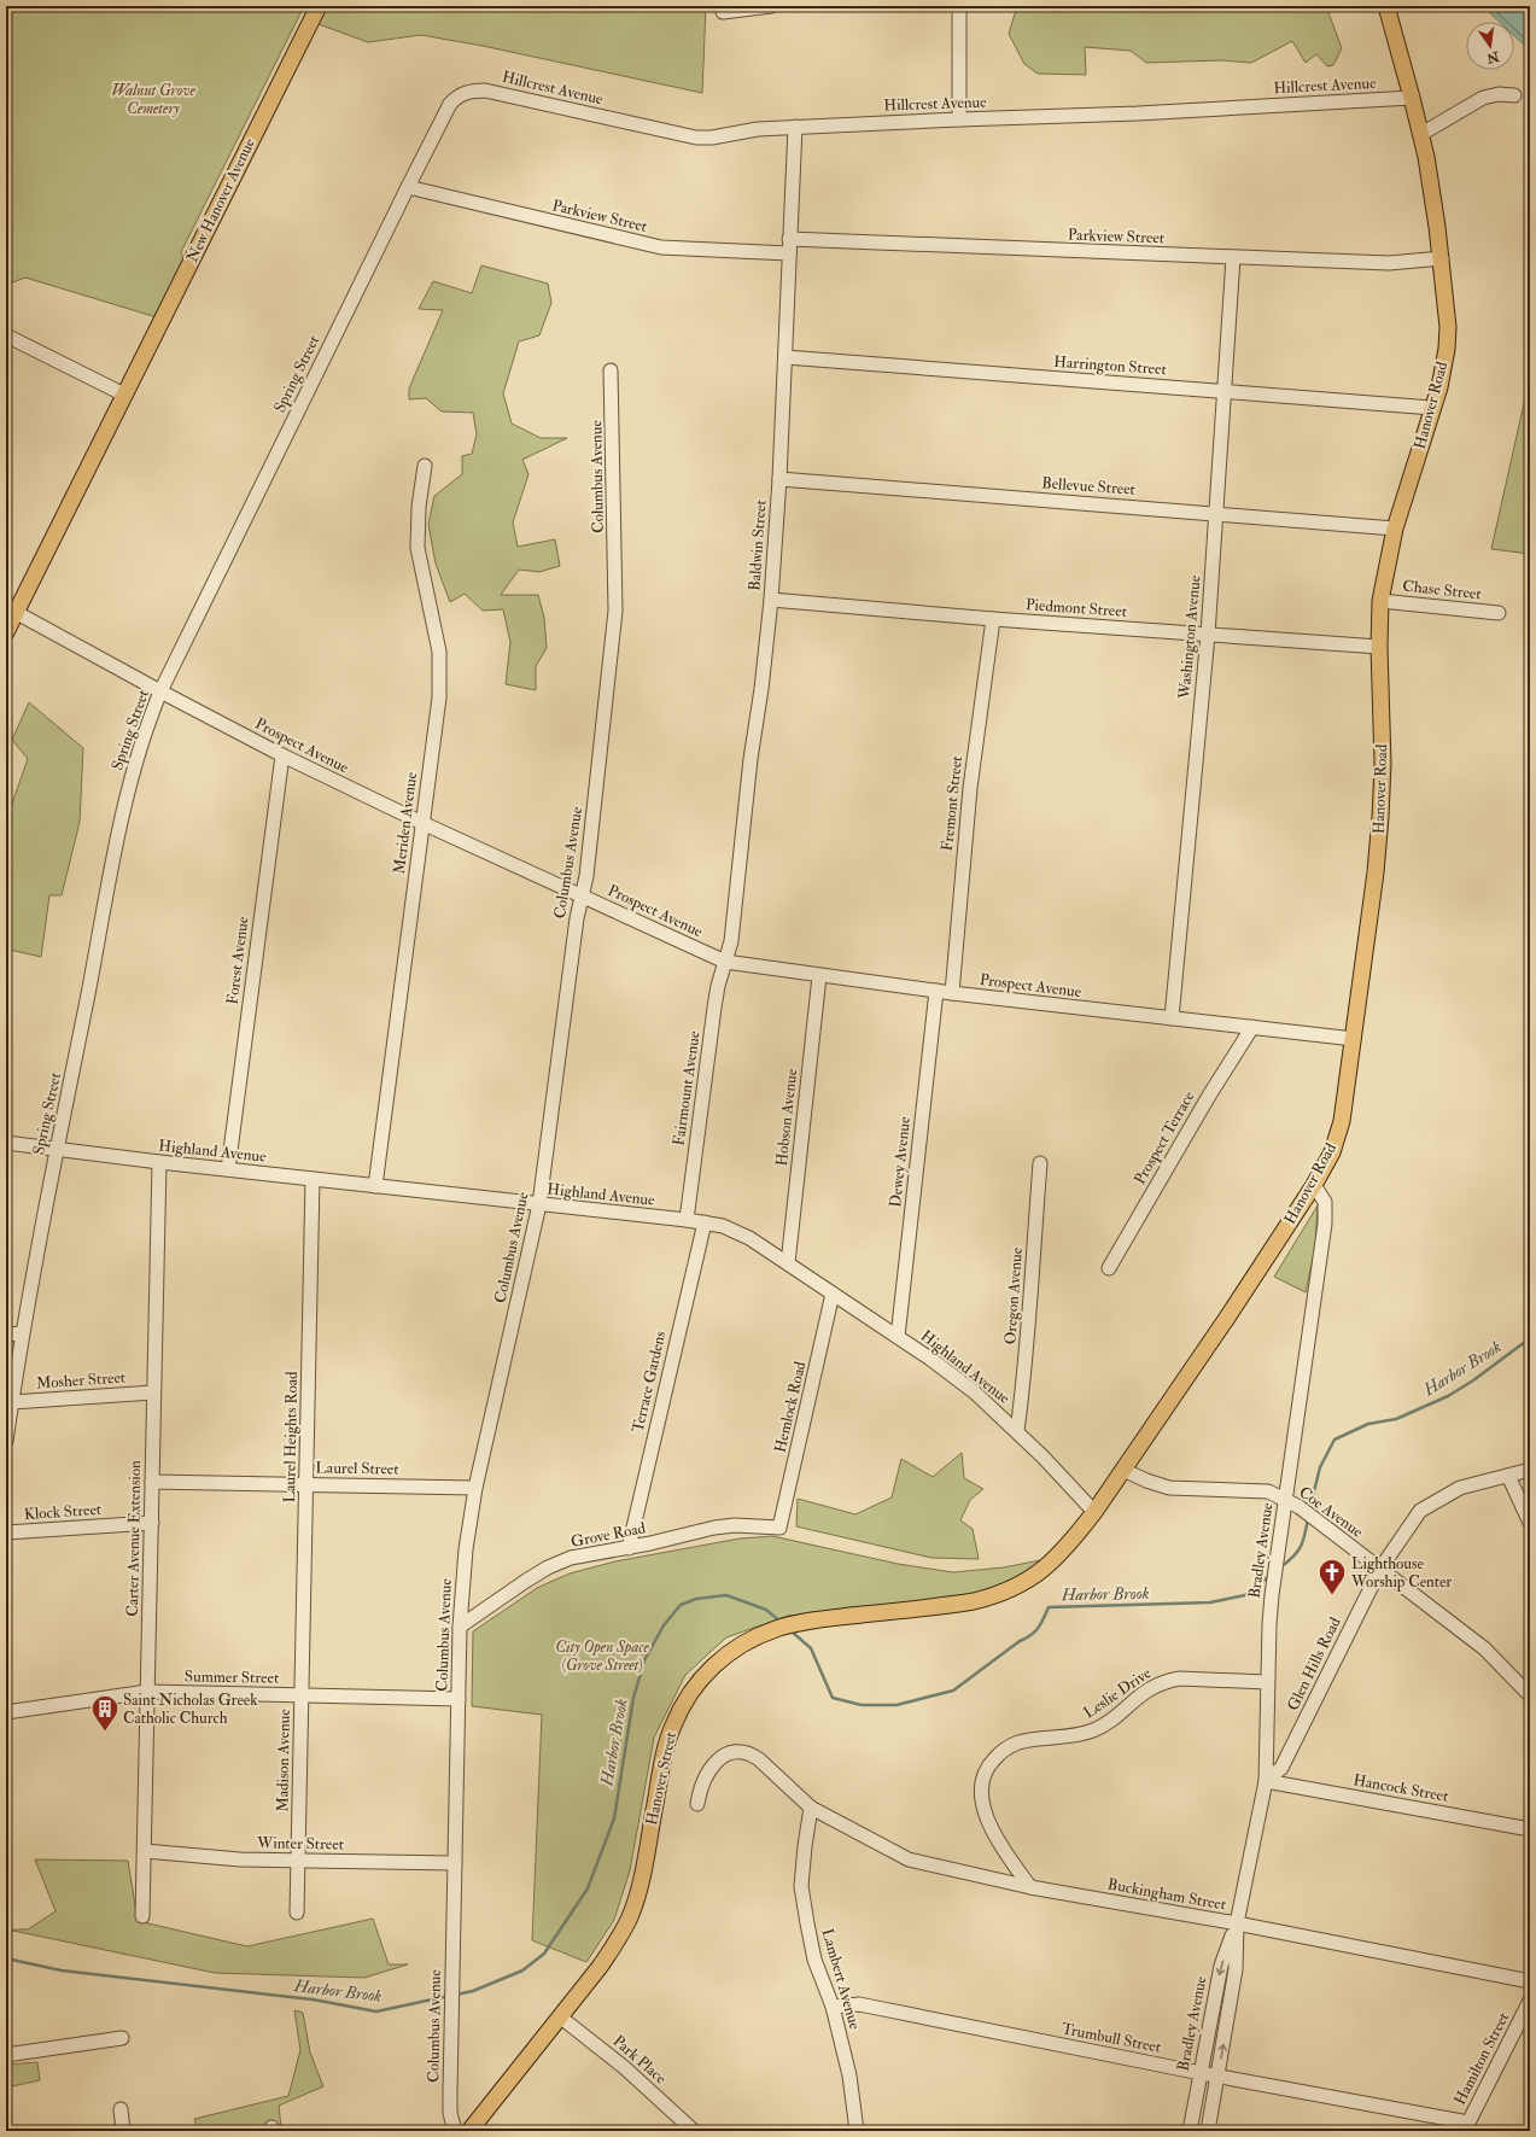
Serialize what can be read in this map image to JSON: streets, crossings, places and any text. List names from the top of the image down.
{
  "streets": {
    "main road": ["New Hanover Avenue", "Hanover Road", "Hanover Street"],
    "street": [
      "Hillcrest Avenue",
      "Parkview Street",
      "Harrington Street",
      "Spring Street",
      "Columbus Avenue",
      "Bellevue Street",
      "Baldwin Street",
      "Chase Street",
      "Piedmont Street",
      "Washington Avenue",
      "Prospect Avenue",
      "Fremont Street",
      "Meriden Avenue",
      "Forest Avenue",
      "Fairmount Avenue",
      "Hobson Avenue",
      "Prospect Terrace",
      "Highland Avenue",
      "Dewey Avenue",
      "Oregon Avenue",
      "Mosher Street",
      "Terrace Gardens",
      "Hemlock Road",
      "Laurel Heights Road",
      "Laurel Street",
      "Klock Street",
      "Coe Avenue",
      "Grove Road",
      "Carter Avenue Extension",
      "Bradley Avenue",
      "Glen Hills Road",
      "Summer Street",
      "Leslie Drive",
      "Madison Avenue",
      "Hancock Street",
      "Winter Street",
      "Buckingham Street",
      "Lambert Avenue",
      "Trumbull Street",
      "Hamilton Street",
      "Park Place"
    ]
  },
  "crossings": [
    ["Hillcrest Avenue", "Spring Street"],
    ["Hillcrest Avenue", "Hanover Road"],
    ["Hillcrest Avenue", "Baldwin Street"],
    ["New Hanover Avenue", "Prospect Avenue"],
    ["Parkview Street", "Spring Street"],
    ["Parkview Street", "Hanover Road"],
    ["Parkview Street", "Baldwin Street"],
    ["Parkview Street", "Washington Avenue"],
    ["Harrington Street", "Hanover Road"],
    ["Harrington Street", "Baldwin Street"],
    ["Harrington Street", "Washington Avenue"],
    ["Spring Street", "Prospect Avenue"],
    ["Spring Street", "Highland Avenue"],
    ["Spring Street", "Mosher Street"],
    ["Hanover Road", "Bellevue Street"],
    ["Hanover Road", "Chase Street"],
    ["Hanover Road", "Piedmont Street"],
    ["Hanover Road", "Prospect Avenue"],
    ["Hanover Road", "Highland Avenue"],
    ["Hanover Road", "Coe Avenue"],
    ["Hanover Road", "Bradley Avenue"],
    ["Hanover Road", "Hanover Street"],
    ["Columbus Avenue", "Prospect Avenue"],
    ["Columbus Avenue", "Highland Avenue"],
    ["Columbus Avenue", "Laurel Street"],
    ["Columbus Avenue", "Grove Road"],
    ["Columbus Avenue", "Summer Street"],
    ["Columbus Avenue", "Winter Street"],
    ["Bellevue Street", "Baldwin Street"],
    ["Bellevue Street", "Washington Avenue"],
    ["Baldwin Street", "Piedmont Street"],
    ["Baldwin Street", "Prospect Avenue"],
    ["Baldwin Street", "Fairmount Avenue"],
    ["Piedmont Street", "Washington Avenue"],
    ["Piedmont Street", "Fremont Street"],
    ["Washington Avenue", "Prospect Avenue"],
    ["Prospect Avenue", "Fremont Street"],
    ["Prospect Avenue", "Meriden Avenue"],
    ["Prospect Avenue", "Forest Avenue"],
    ["Prospect Avenue", "Fairmount Avenue"],
    ["Prospect Avenue", "Hobson Avenue"],
    ["Prospect Avenue", "Prospect Terrace"],
    ["Prospect Avenue", "Dewey Avenue"],
    ["Meriden Avenue", "Highland Avenue"],
    ["Forest Avenue", "Highland Avenue"],
    ["Fairmount Avenue", "Highland Avenue"],
    ["Hobson Avenue", "Highland Avenue"],
    ["Highland Avenue", "Dewey Avenue"],
    ["Highland Avenue", "Oregon Avenue"],
    ["Highland Avenue", "Terrace Gardens"],
    ["Highland Avenue", "Hemlock Road"],
    ["Highland Avenue", "Laurel Heights Road"],
    ["Highland Avenue", "Carter Avenue Extension"],
    ["Highland Avenue", "Hanover Street"],
    ["Mosher Street", "Carter Avenue Extension"],
    ["Terrace Gardens", "Grove Road"],
    ["Hemlock Road", "Grove Road"],
    ["Laurel Heights Road", "Laurel Street"],
    ["Laurel Heights Road", "Summer Street"],
    ["Laurel Heights Road", "Madison Avenue"],
    ["Laurel Street", "Carter Avenue Extension"],
    ["Klock Street", "Carter Avenue Extension"],
    ["Coe Avenue", "Bradley Avenue"],
    ["Coe Avenue", "Glen Hills Road"],
    ["Carter Avenue Extension", "Summer Street"],
    ["Carter Avenue Extension", "Winter Street"],
    ["Bradley Avenue", "Glen Hills Road"],
    ["Bradley Avenue", "Leslie Drive"],
    ["Bradley Avenue", "Hancock Street"],
    ["Bradley Avenue", "Buckingham Street"],
    ["Bradley Avenue", "Trumbull Street"],
    ["Glen Hills Road", "Hancock Street"],
    ["Summer Street", "Madison Avenue"],
    ["Leslie Drive", "Buckingham Street"],
    ["Madison Avenue", "Winter Street"],
    ["Hanover Street", "Park Place"],
    ["Buckingham Street", "Lambert Avenue"],
    ["Lambert Avenue", "Trumbull Street"],
    ["Trumbull Street", "Hamilton Street"]
  ],
  "water": ["Harbor Brook"],
  "parks": ["Walnut Grove Cemetery", "City Open Space (Grove Street)"],
  "places": {
    "church": ["Lighthouse Worship Center"],
    "building": ["Saint Nicholas Greek Catholic Church"]
  },
  "north": "bottom"
}
